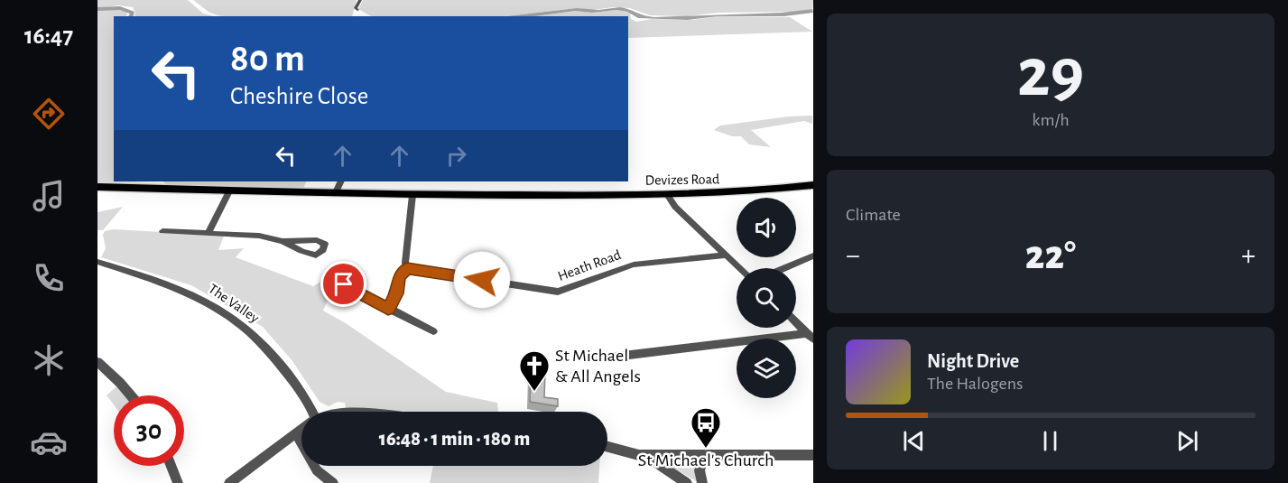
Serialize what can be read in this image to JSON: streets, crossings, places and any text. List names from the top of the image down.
{
  "streets": {
    "main road": ["Devizes Road"],
    "street": ["Heath Road", "The Valley"]
  },
  "places": {
    "church": ["St Michael & All Angels"],
    "bus stop": ["St Michael's Church"]
  },
  "page": {
    "tabs": "16:47",
    "tile": [
      ["29", "km/h"],
      "Climate"
    ],
    "turn": ["80 m", "Cheshire Close"],
    "heat": ["−", "22°", "+"],
    "song": ["Night Drive", "The Halogens"],
    "limit": "30",
    "trip": "16:48 · 1 min · 180 m"
  }
}
